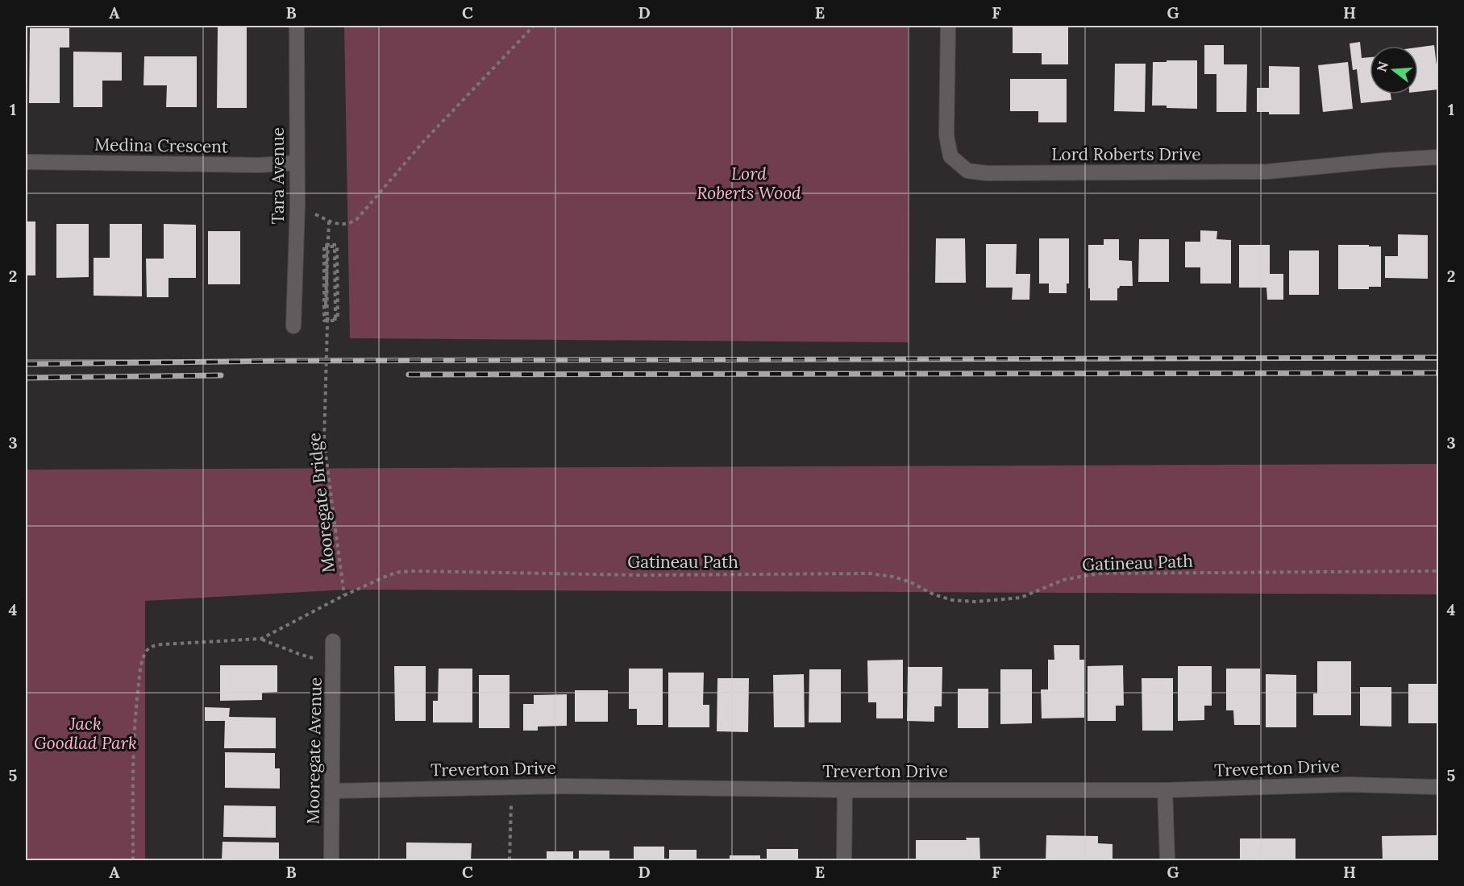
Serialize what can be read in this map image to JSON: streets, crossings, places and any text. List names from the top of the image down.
{
  "streets": {
    "street": [
      "Medina Crescent",
      "Lord Roberts Drive",
      "Tara Avenue",
      "Mooregate Avenue",
      "Treverton Drive"
    ],
    "path": ["Mooregate Bridge", "Gatineau Path"]
  },
  "crossings": [
    ["Medina Crescent", "Tara Avenue"],
    ["Mooregate Bridge", "Gatineau Path"],
    ["Mooregate Avenue", "Treverton Drive"]
  ],
  "parks": ["Lord Roberts Wood", "Jack Goodlad Park"],
  "north": "left",
  "grid": {
    "columns": [
      "A",
      "B",
      "C",
      "D",
      "E",
      "F",
      "G",
      "H"
    ],
    "rows": [
      "1",
      "2",
      "3",
      "4",
      "5"
    ]
  }
}
